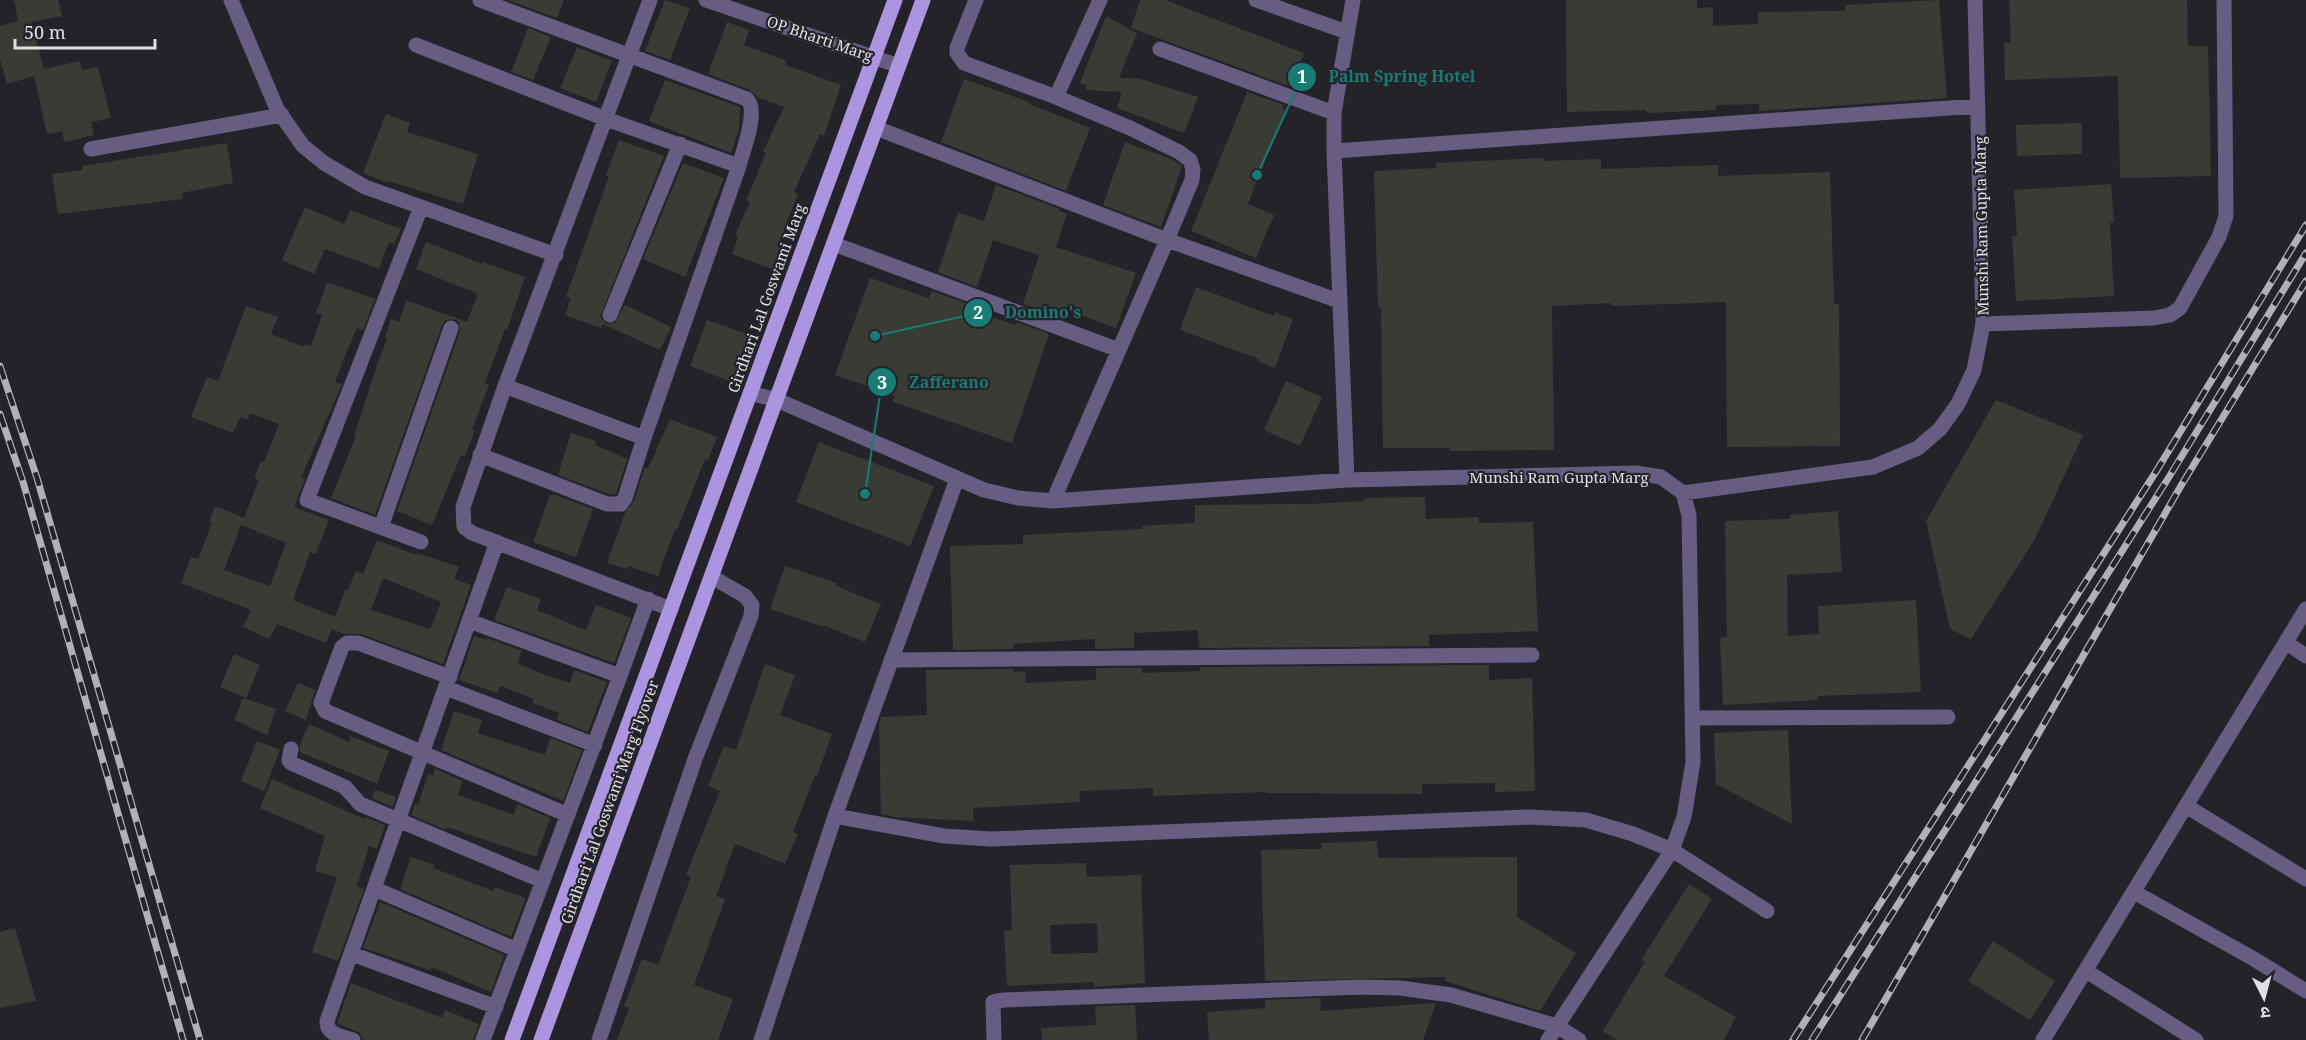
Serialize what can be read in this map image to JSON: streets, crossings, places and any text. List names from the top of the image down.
{
  "streets": {
    "main road": ["Girdhari Lal Goswami Marg", "Girdhari Lal Goswami Marg Flyover"],
    "street": ["OP Bharti Marg", "Munshi Ram Gupta Marg"]
  },
  "crossings": [
    ["OP Bharti Marg", "Girdhari Lal Goswami Marg"],
    ["Munshi Ram Gupta Marg", "Girdhari Lal Goswami Marg"],
    ["Girdhari Lal Goswami Marg", "Girdhari Lal Goswami Marg Flyover"]
  ],
  "places": ["Palm Spring Hotel", "Domino's", "Zafferano"],
  "scale_bar": "50 m",
  "north": "bottom"
}
